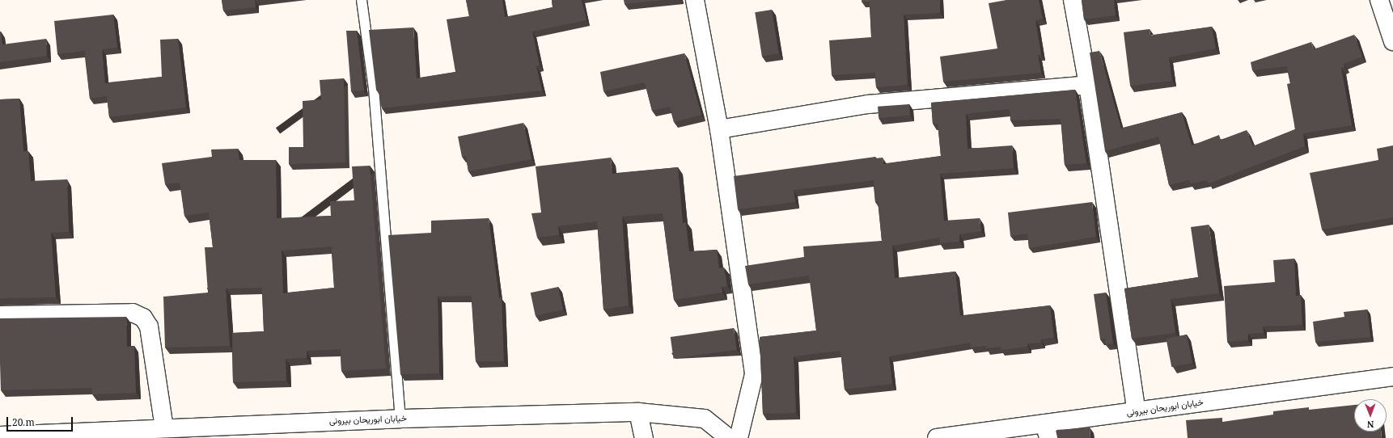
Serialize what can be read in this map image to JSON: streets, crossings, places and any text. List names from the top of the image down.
{
  "streets": {
    "street": ["خیابان ابوریحان بیرونی"]
  },
  "scale_bar": "20 m",
  "north": "bottom"
}
